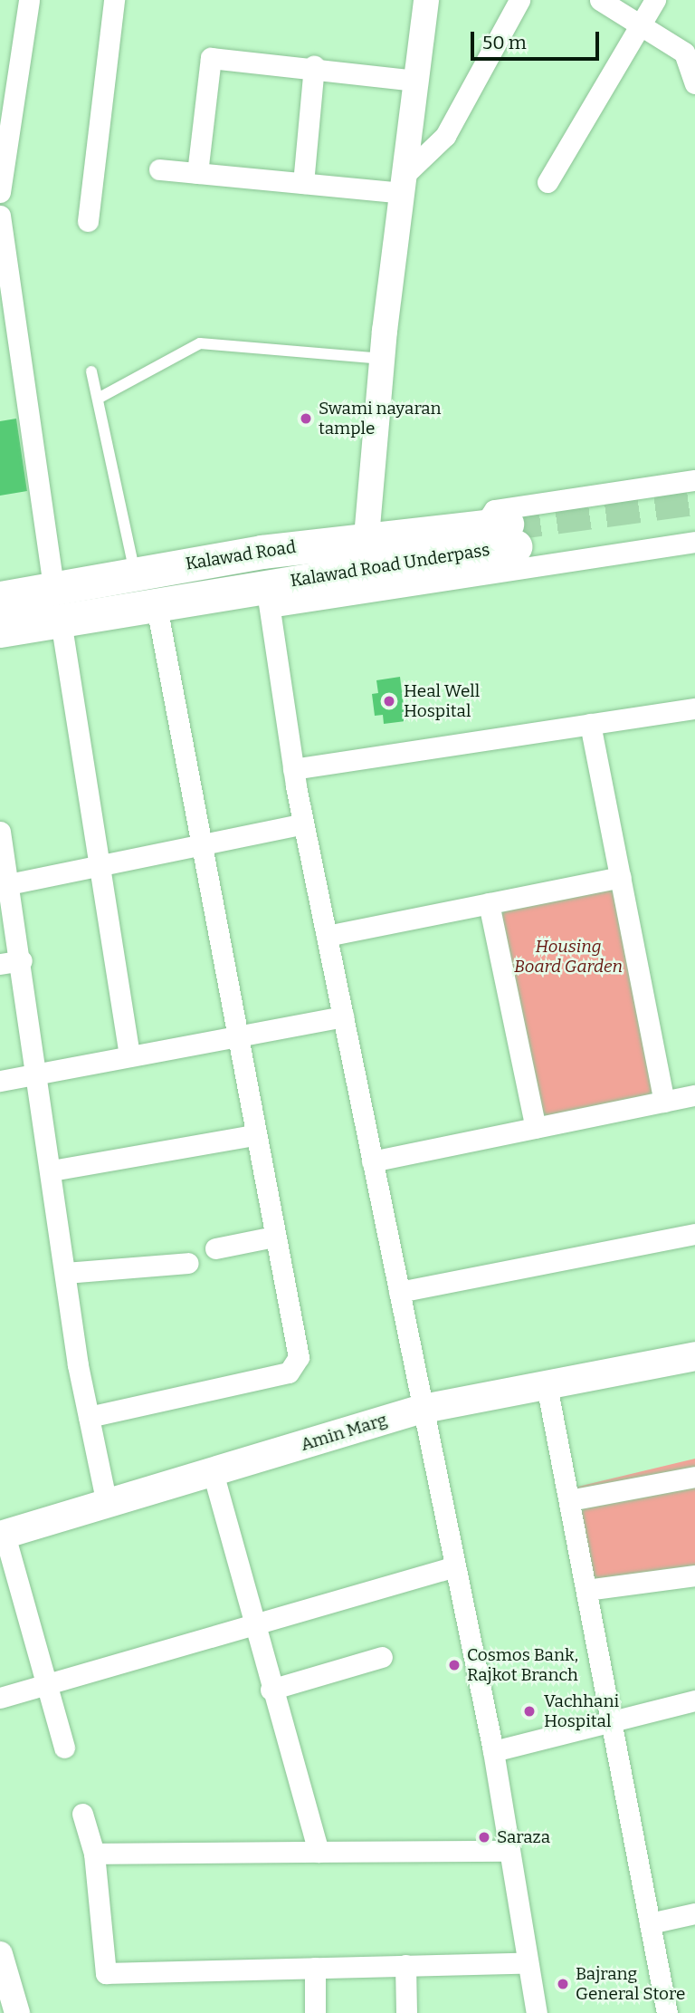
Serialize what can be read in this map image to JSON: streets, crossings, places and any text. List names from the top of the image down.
{
  "streets": {
    "main road": ["Kalawad Road", "Kalawad Road Underpass", "Amin Marg"]
  },
  "crossings": [
    ["Kalawad Road", "Kalawad Road Underpass"]
  ],
  "parks": ["Housing Board Garden"],
  "places": [
    "Swami nayaran tample",
    "Heal Well Hospital",
    "Cosmos Bank, Rajkot Branch",
    "Vachhani Hospital",
    "Saraza",
    "Bajrang General Store"
  ],
  "scale_bar": "50 m"
}
